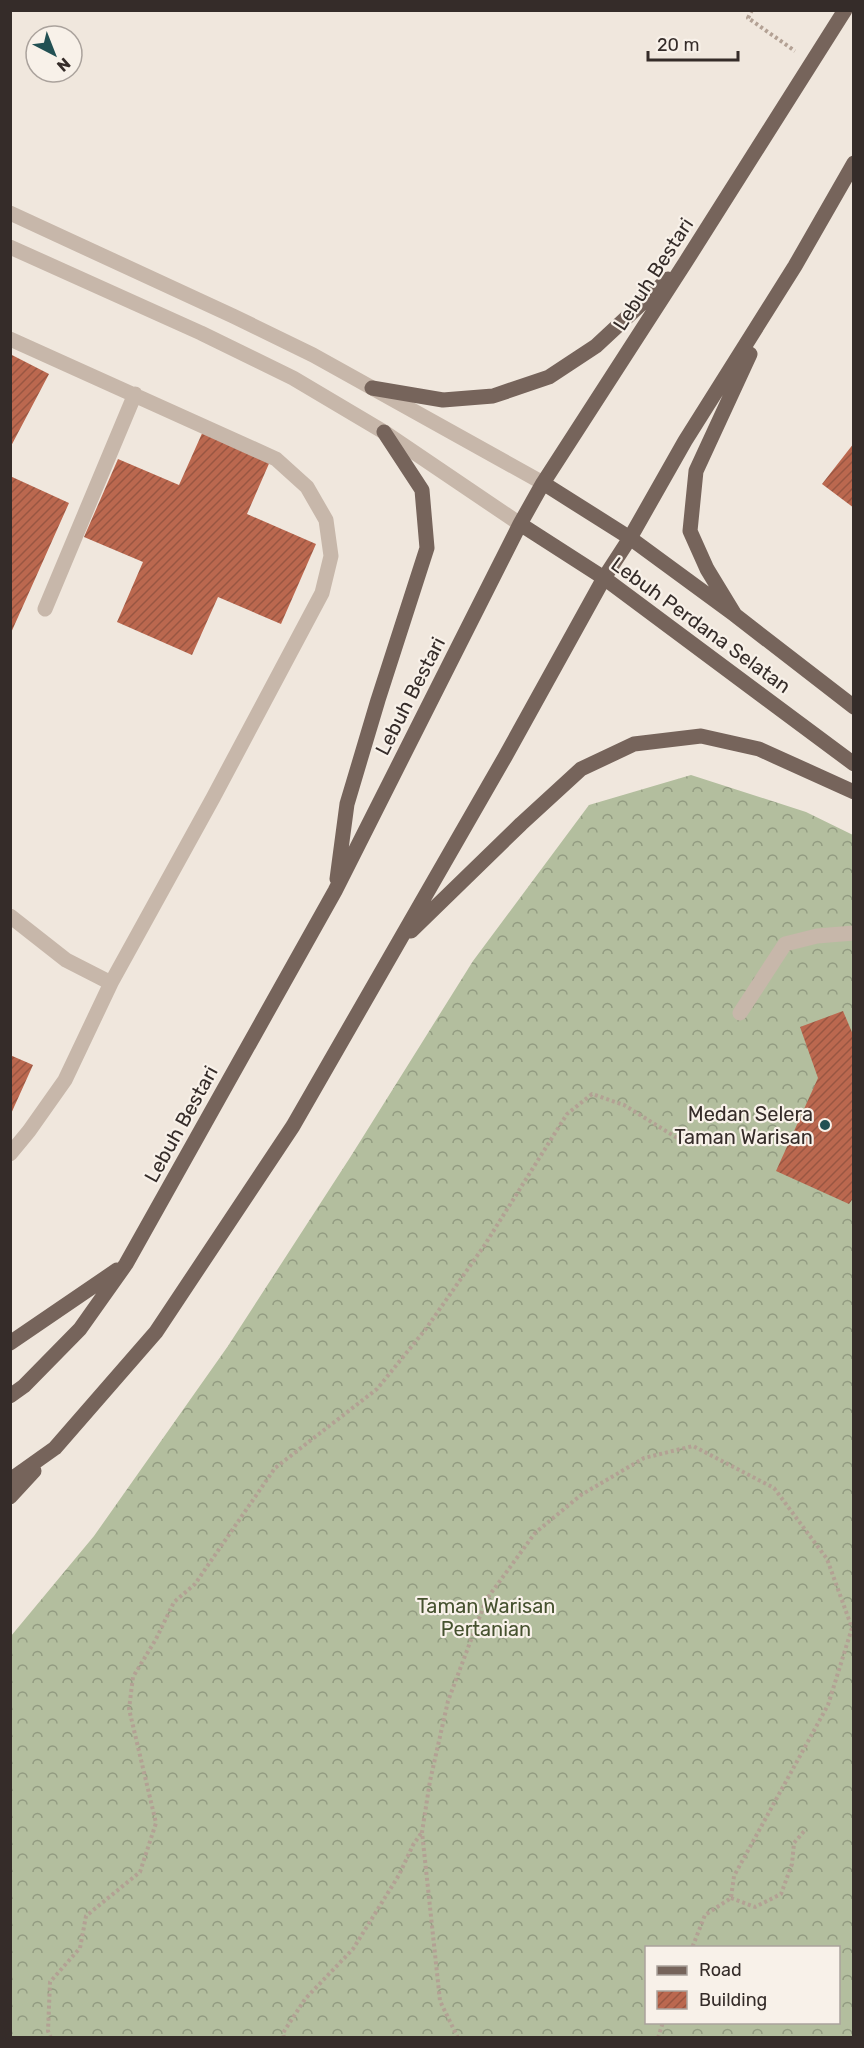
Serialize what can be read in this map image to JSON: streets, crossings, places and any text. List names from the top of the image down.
{
  "streets": {
    "main road": ["Lebuh Bestari", "Lebuh Perdana Selatan"]
  },
  "crossings": [
    ["Lebuh Bestari", "Lebuh Perdana Selatan"]
  ],
  "parks": ["Taman Warisan Pertanian"],
  "places": ["Medan Selera Taman Warisan"],
  "legend": ["Road", "Building"],
  "scale_bar": "20 m",
  "north": "bottom right"
}
